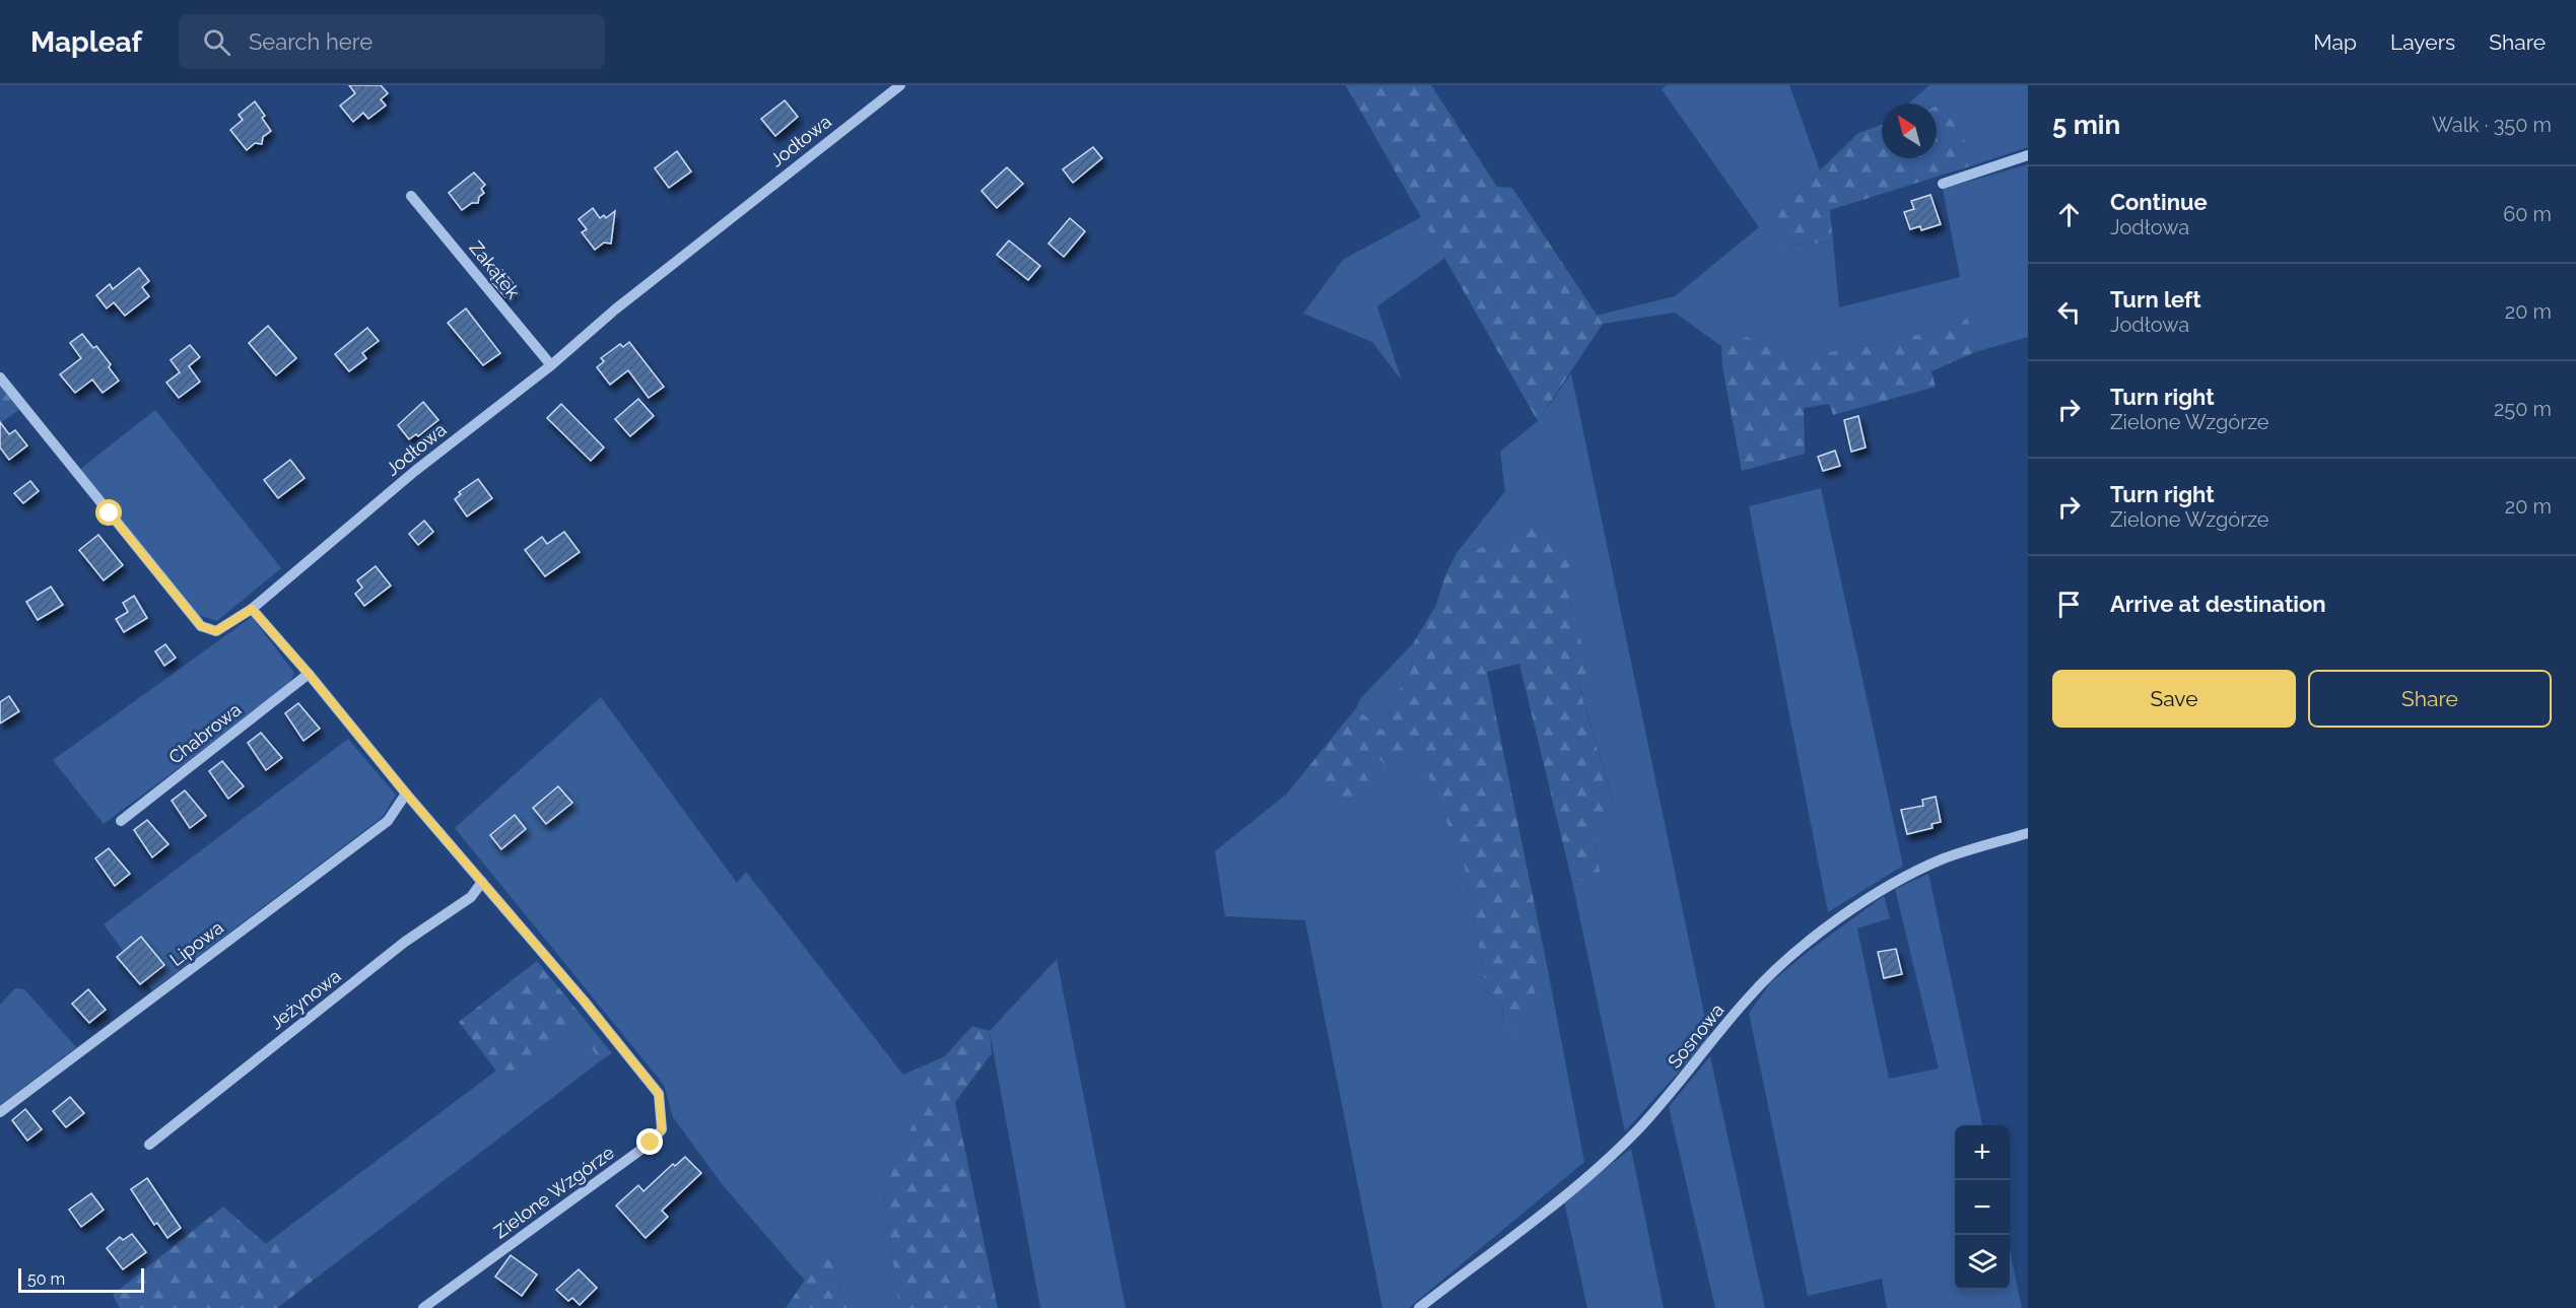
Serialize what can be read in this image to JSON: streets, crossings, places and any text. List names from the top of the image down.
{
  "streets": {
    "street": [
      "Jodłowa",
      "Zakątek",
      "Chabrowa",
      "Lipowa",
      "Jeżynowa",
      "Sosnowa",
      "Zielone Wzgórze"
    ]
  },
  "crossings": [
    ["Jodłowa", "Zakątek"],
    ["Jodłowa", "Zielone Wzgórze"],
    ["Chabrowa", "Zielone Wzgórze"],
    ["Lipowa", "Zielone Wzgórze"],
    ["Jeżynowa", "Zielone Wzgórze"]
  ],
  "scale_bar": "50 m",
  "north": "top left",
  "page": {
    "header": "Mapleaf",
    "search": "Search here",
    "nav": ["Map", "Layers", "Share"],
    "heading": ["5 min", "Walk · 350 m"],
    "list": [
      ["Continue", "Jodłowa", "60 m"],
      ["Turn left", "Jodłowa", "20 m"],
      ["Turn right", "Zielone Wzgórze", "250 m"],
      ["Turn right", "Zielone Wzgórze", "20 m"],
      "Arrive at destination"
    ],
    "buttons": ["Save", "Share"],
    "map_buttons": ["+", "−"],
    "scale": "50 m"
  }
}
